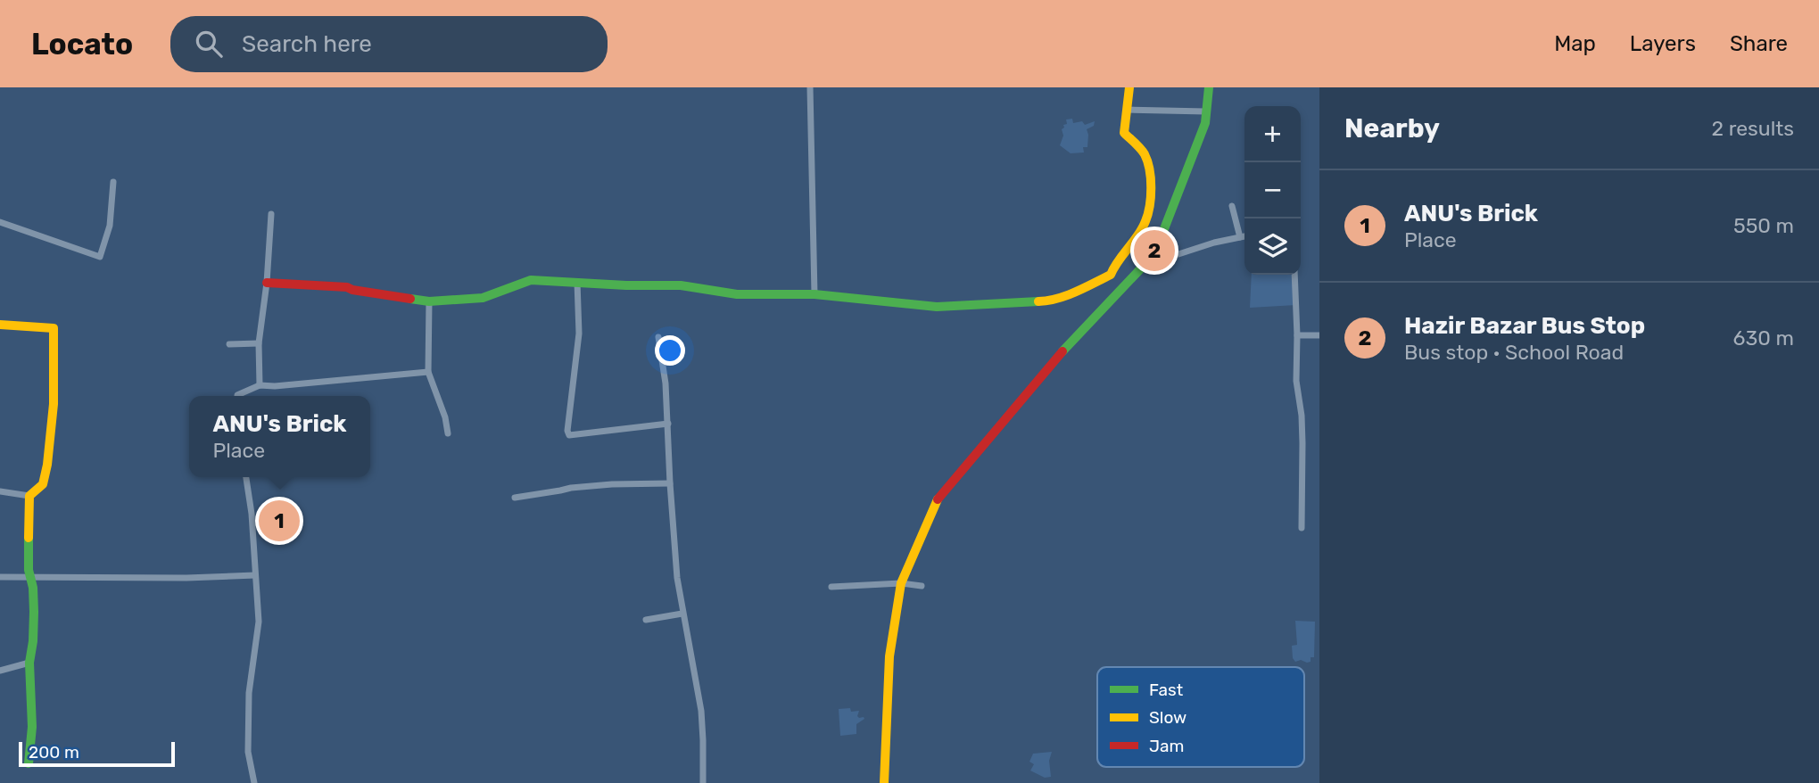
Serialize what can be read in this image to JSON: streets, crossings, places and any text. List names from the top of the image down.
{
  "legend": ["Fast", "Slow", "Jam"],
  "scale_bar": "200 m",
  "page": {
    "header": "Locato",
    "search": "Search here",
    "nav": ["Map", "Layers", "Share"],
    "heading": ["Nearby", "2 results"],
    "map_buttons": ["+", "−"],
    "list": [
      {
        "mark": "1",
        "name": "ANU's Brick",
        "note": "Place",
        "value": "550 m"
      },
      {
        "mark": "2",
        "name": "Hazir Bazar Bus Stop",
        "note": "Bus stop · School Road",
        "value": "630 m"
      }
    ],
    "pins": ["2", "1"],
    "popup": ["ANU's Brick", "Place"],
    "scale": "200 m"
  }
}
